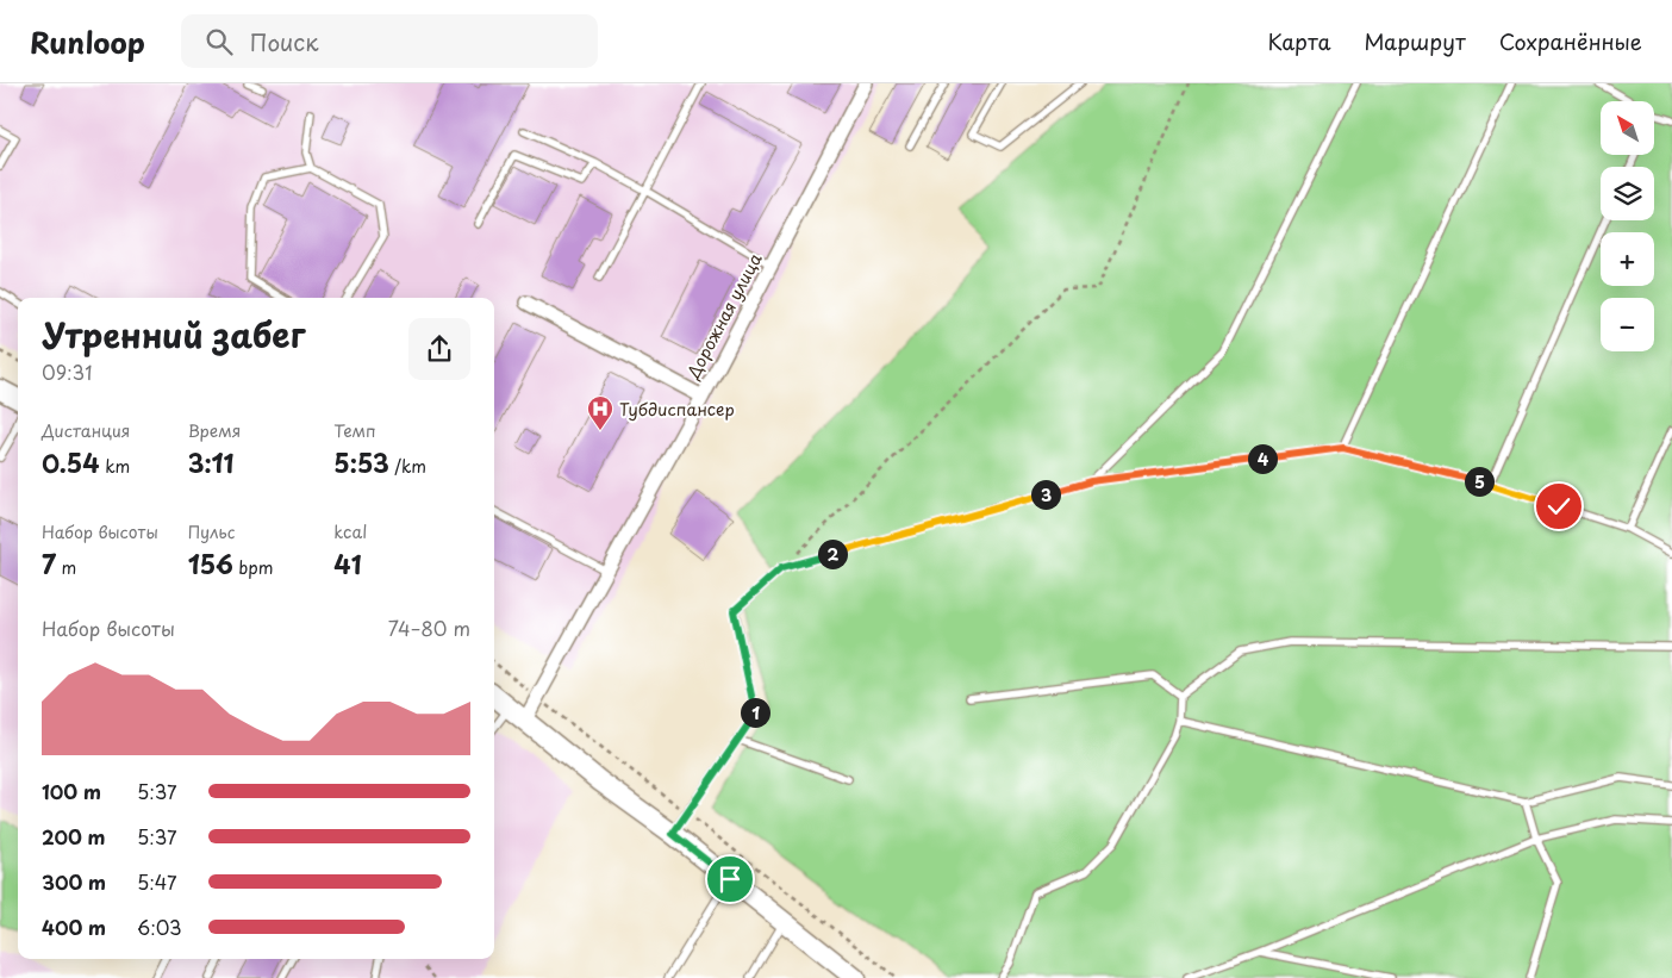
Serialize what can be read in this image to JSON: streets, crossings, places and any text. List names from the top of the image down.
{
  "streets": {
    "street": ["Дорожная улица"]
  },
  "places": {
    "hospital": ["Тубдиспансер"]
  },
  "north": "top left",
  "page": {
    "header": "Runloop",
    "search": "Поиск",
    "nav": ["Карта", "Маршрут", "Сохранённые"],
    "map_buttons": ["+", "−"],
    "heading": ["Утренний забег", "09:31"],
    "stats": [
      ["Дистанция", "0.54 km"],
      ["Время", "3:11"],
      ["Темп", "5:53 /km"],
      ["Набор высоты", "7 m"],
      ["Пульс", "156 bpm"],
      ["kcal", "41"]
    ],
    "pins": [
      "4",
      "5",
      "3",
      "2",
      "1"
    ],
    "chart": ["Набор высоты", "74–80 m"],
    "list": [
      {
        "name": "100 m",
        "note": "5:37"
      },
      {
        "name": "200 m",
        "note": "5:37"
      },
      {
        "name": "300 m",
        "note": "5:47"
      },
      {
        "name": "400 m",
        "note": "6:03"
      }
    ]
  }
}
